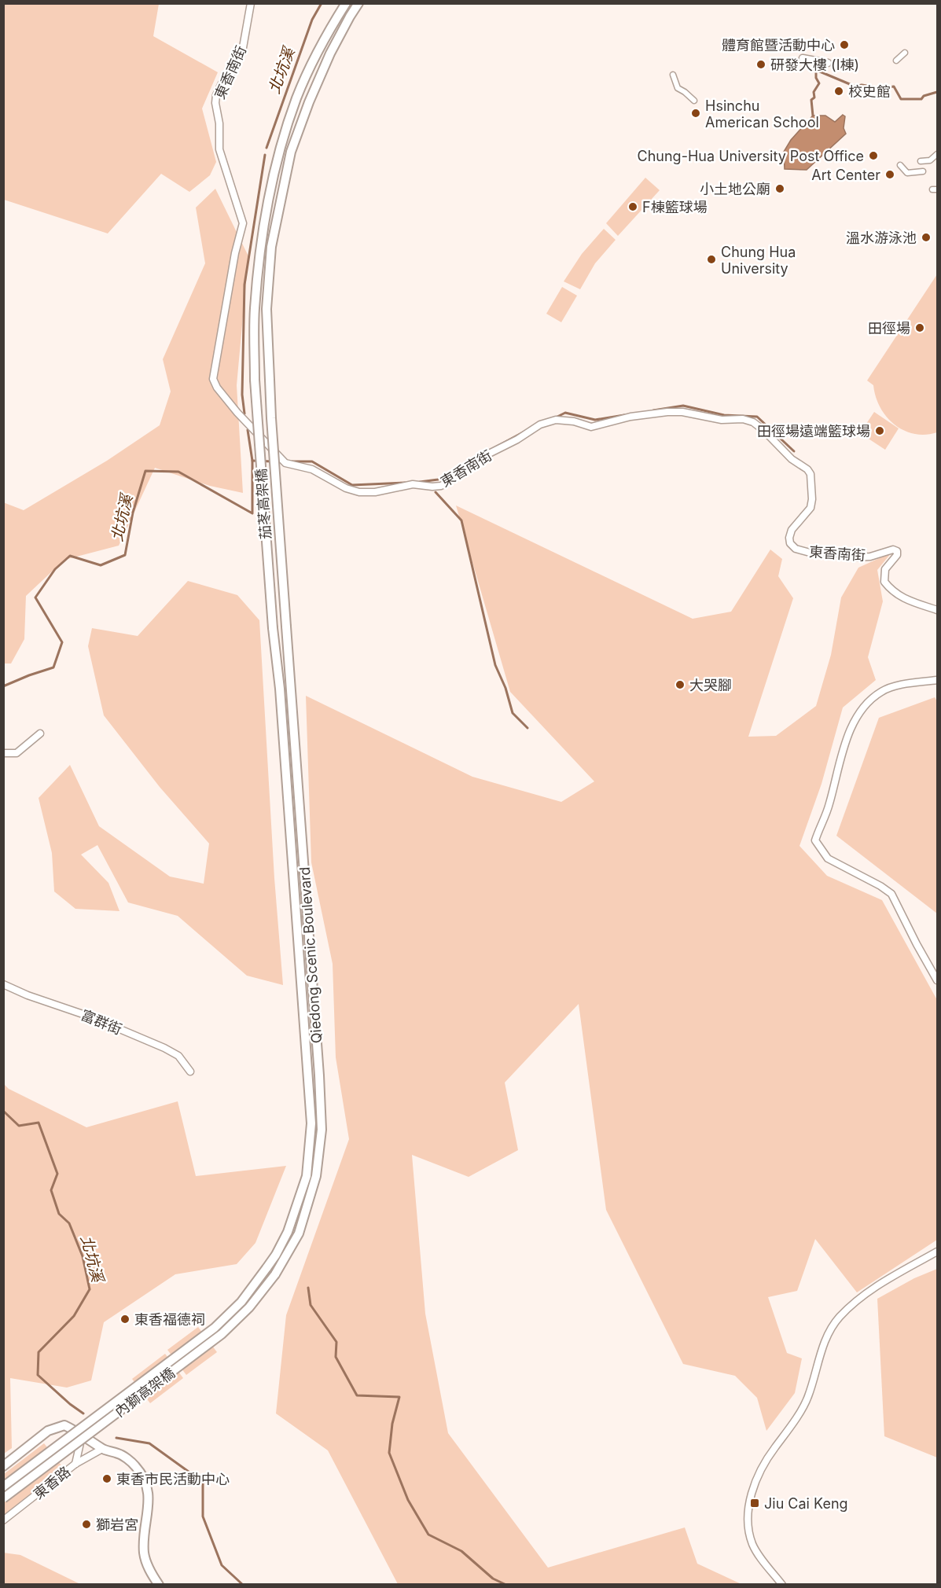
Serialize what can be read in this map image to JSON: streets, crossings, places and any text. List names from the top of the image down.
{
  "streets": {
    "street": [
      "東香南街",
      "茄苳高架橋",
      "Qiedong Scenic Boulevard",
      "富群街",
      "內獅高架橋",
      "東香路"
    ]
  },
  "crossings": [
    ["茄苳高架橋", "Qiedong Scenic Boulevard"],
    ["Qiedong Scenic Boulevard", "內獅高架橋"]
  ],
  "water": ["北坑溪"],
  "places": {
    "other": [
      "體育館暨活動中心",
      "研發大樓 (I棟)",
      "校史館",
      "Hsinchu American School",
      "Chung-Hua University Post Office",
      "Art Center",
      "小土地公廟",
      "F棟籃球場",
      "溫水游泳池",
      "Chung Hua University",
      "田徑場",
      "田徑場遠端籃球場",
      "大哭腳",
      "東香福德祠",
      "東香市民活動中心",
      "獅岩宮"
    ],
    "transit": ["Jiu Cai Keng"]
  }
}
